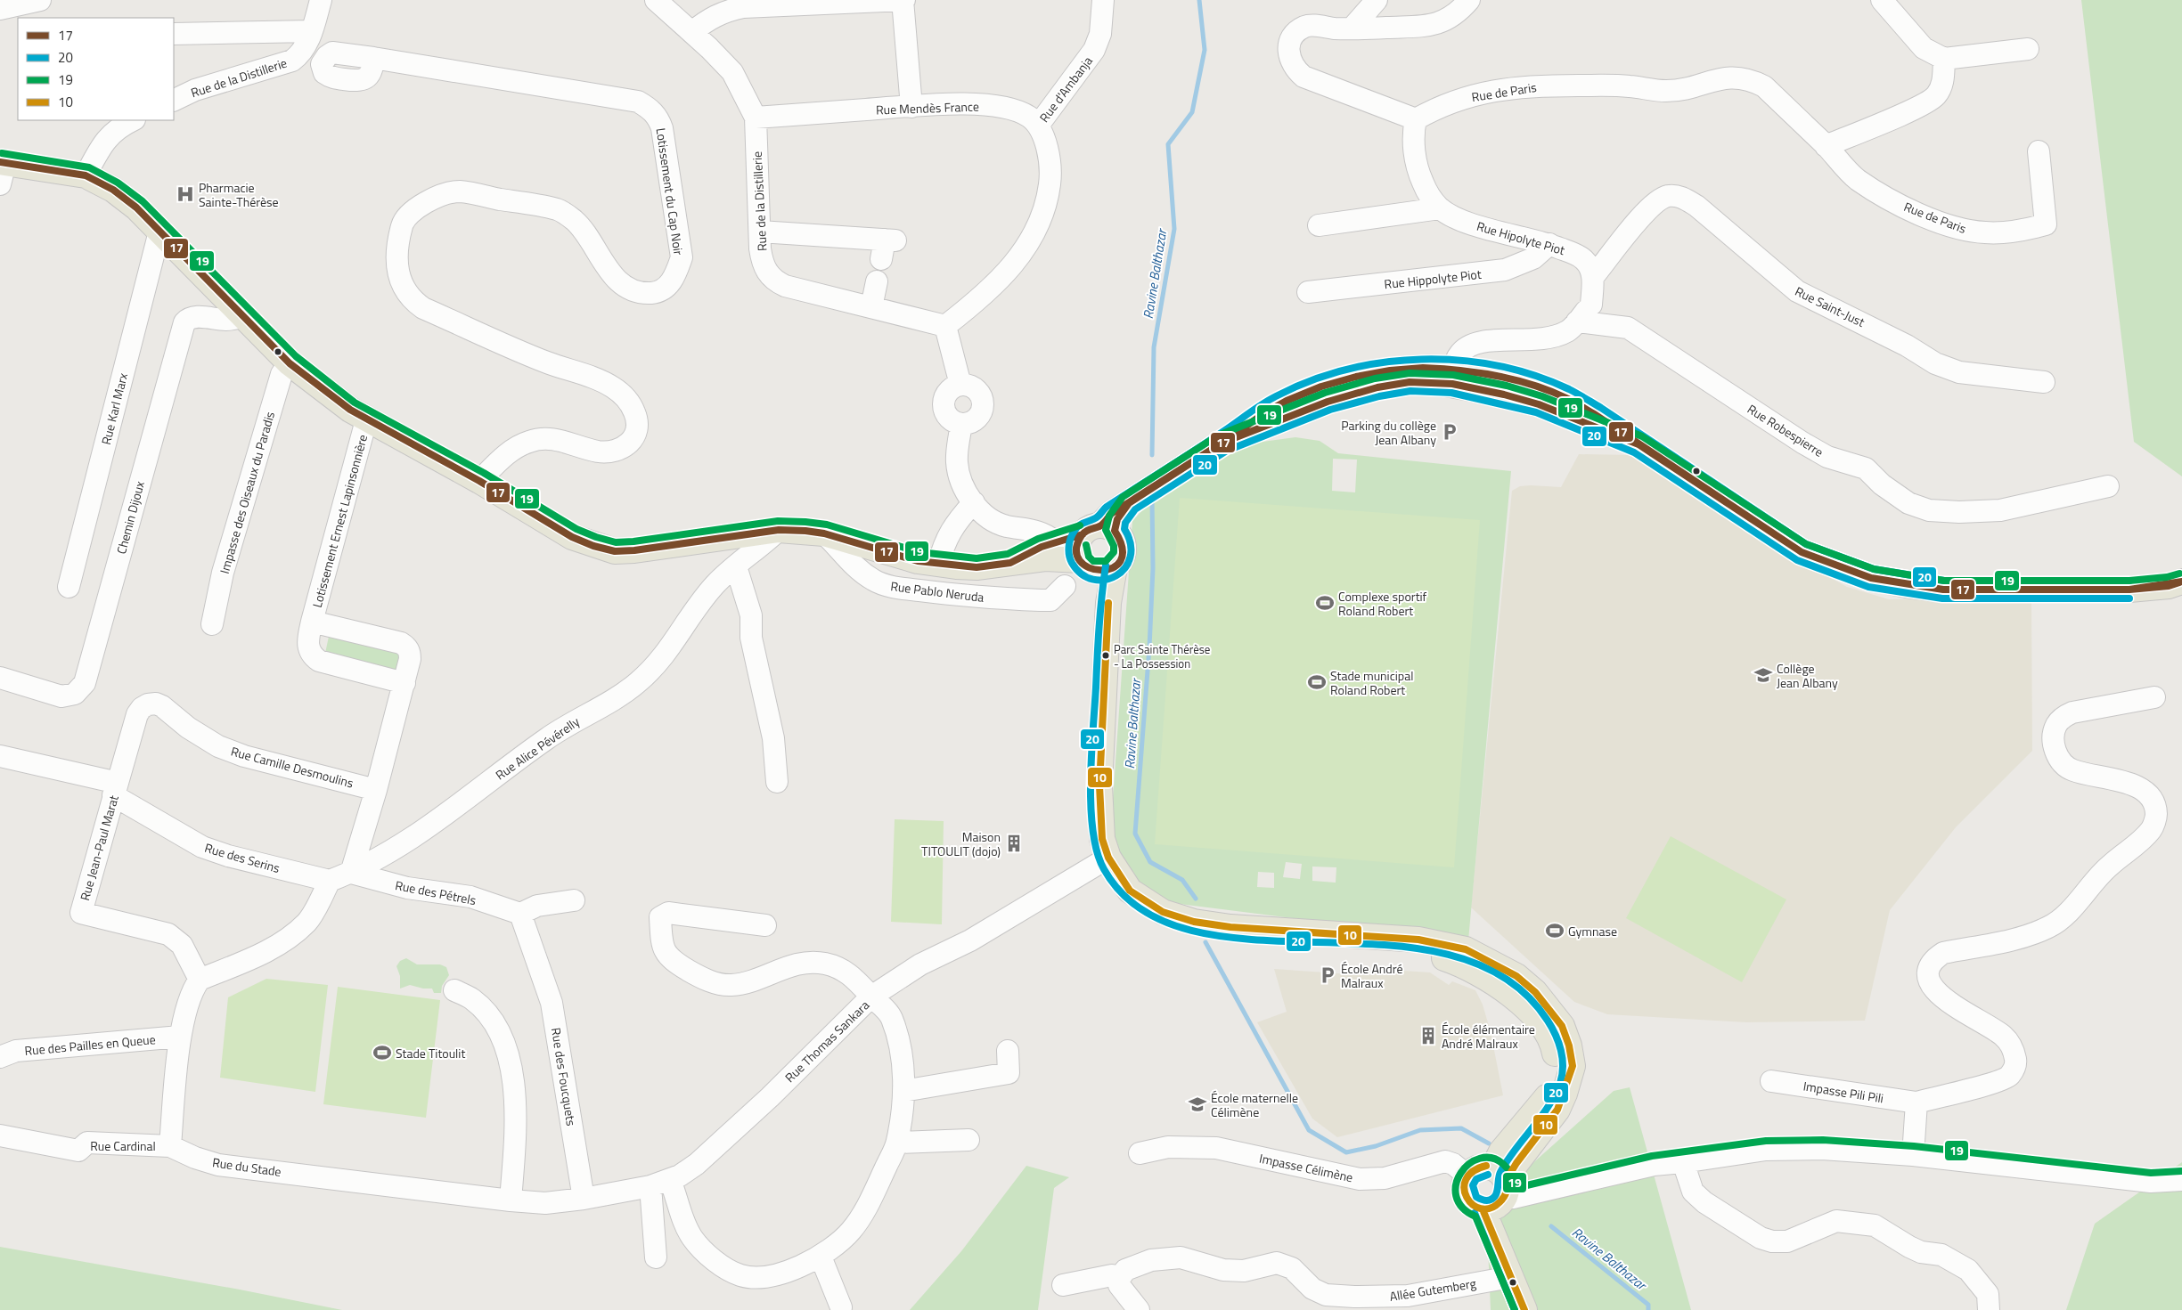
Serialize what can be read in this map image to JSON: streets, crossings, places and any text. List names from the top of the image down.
{
  "streets": {
    "street": [
      "Rue de la Distillerie",
      "Rue d'Ambanja",
      "Rue de Paris",
      "Rue Mendès France",
      "Lotissement du Cap Noir",
      "Rue Hipolyte Piot",
      "Rue Hippolyte Piot",
      "Rue Saint-Just",
      "Rue Karl Marx",
      "Rue Robespierre",
      "Impasse des Oiseaux du Paradis",
      "Chemin Dijoux",
      "Lotissement Ernest Lapinsonnière",
      "Rue Pablo Neruda",
      "Rue Alice Pévérelly",
      "Rue Camille Desmoulins",
      "Rue Jean-Paul Marat",
      "Rue des Serins",
      "Rue des Pétrels",
      "Rue Thomas Sankara",
      "Rue des Pailles en Queue",
      "Rue des Foucquets",
      "Impasse Pili Pili",
      "Rue Cardinal",
      "Rue du Stade",
      "Impasse Célimène",
      "Allée Gutemberg"
    ]
  },
  "crossings": [
    ["Rue de la Distillerie", "Rue Mendès France"],
    ["Rue d'Ambanja", "Rue Mendès France"],
    ["Rue de Paris", "Rue Hipolyte Piot"],
    ["Rue Hipolyte Piot", "Rue Hippolyte Piot"],
    ["Rue Hipolyte Piot", "Rue Saint-Just"],
    ["Lotissement Ernest Lapinsonnière", "Rue Alice Pévérelly"],
    ["Lotissement Ernest Lapinsonnière", "Rue Camille Desmoulins"],
    ["Lotissement Ernest Lapinsonnière", "Rue des Pétrels"],
    ["Rue Alice Pévérelly", "Rue des Serins"],
    ["Rue Alice Pévérelly", "Rue des Pétrels"],
    ["Rue Camille Desmoulins", "Rue Jean-Paul Marat"],
    ["Rue Camille Desmoulins", "Rue des Serins"],
    ["Rue Jean-Paul Marat", "Rue des Serins"],
    ["Rue des Pétrels", "Rue des Foucquets"],
    ["Rue Thomas Sankara", "Rue des Foucquets"],
    ["Rue Thomas Sankara", "Rue du Stade"],
    ["Rue des Foucquets", "Rue du Stade"],
    ["Rue Cardinal", "Rue du Stade"]
  ],
  "water": ["Ravine Balthazar"],
  "places": {
    "hospital": ["Pharmacie Sainte-Thérèse"],
    "parking": ["Parking du collège Jean Albany", "École André Malraux"],
    "sports": [
      "Complexe sportif Roland Robert",
      "Stade municipal Roland Robert",
      "Gymnase",
      "Stade Titoulit"
    ],
    "other": ["Parc Sainte Thérèse - La Possession"],
    "school or university": ["Collège Jean Albany", "École maternelle Célimène"],
    "building": ["Maison TITOULIT (dojo)", "École élémentaire André Malraux"]
  },
  "lines": [
    "transit line 19",
    "transit line 17",
    "transit line 20",
    "transit line 10"
  ],
  "legend": [
    "17",
    "20",
    "19",
    "10"
  ]
}
